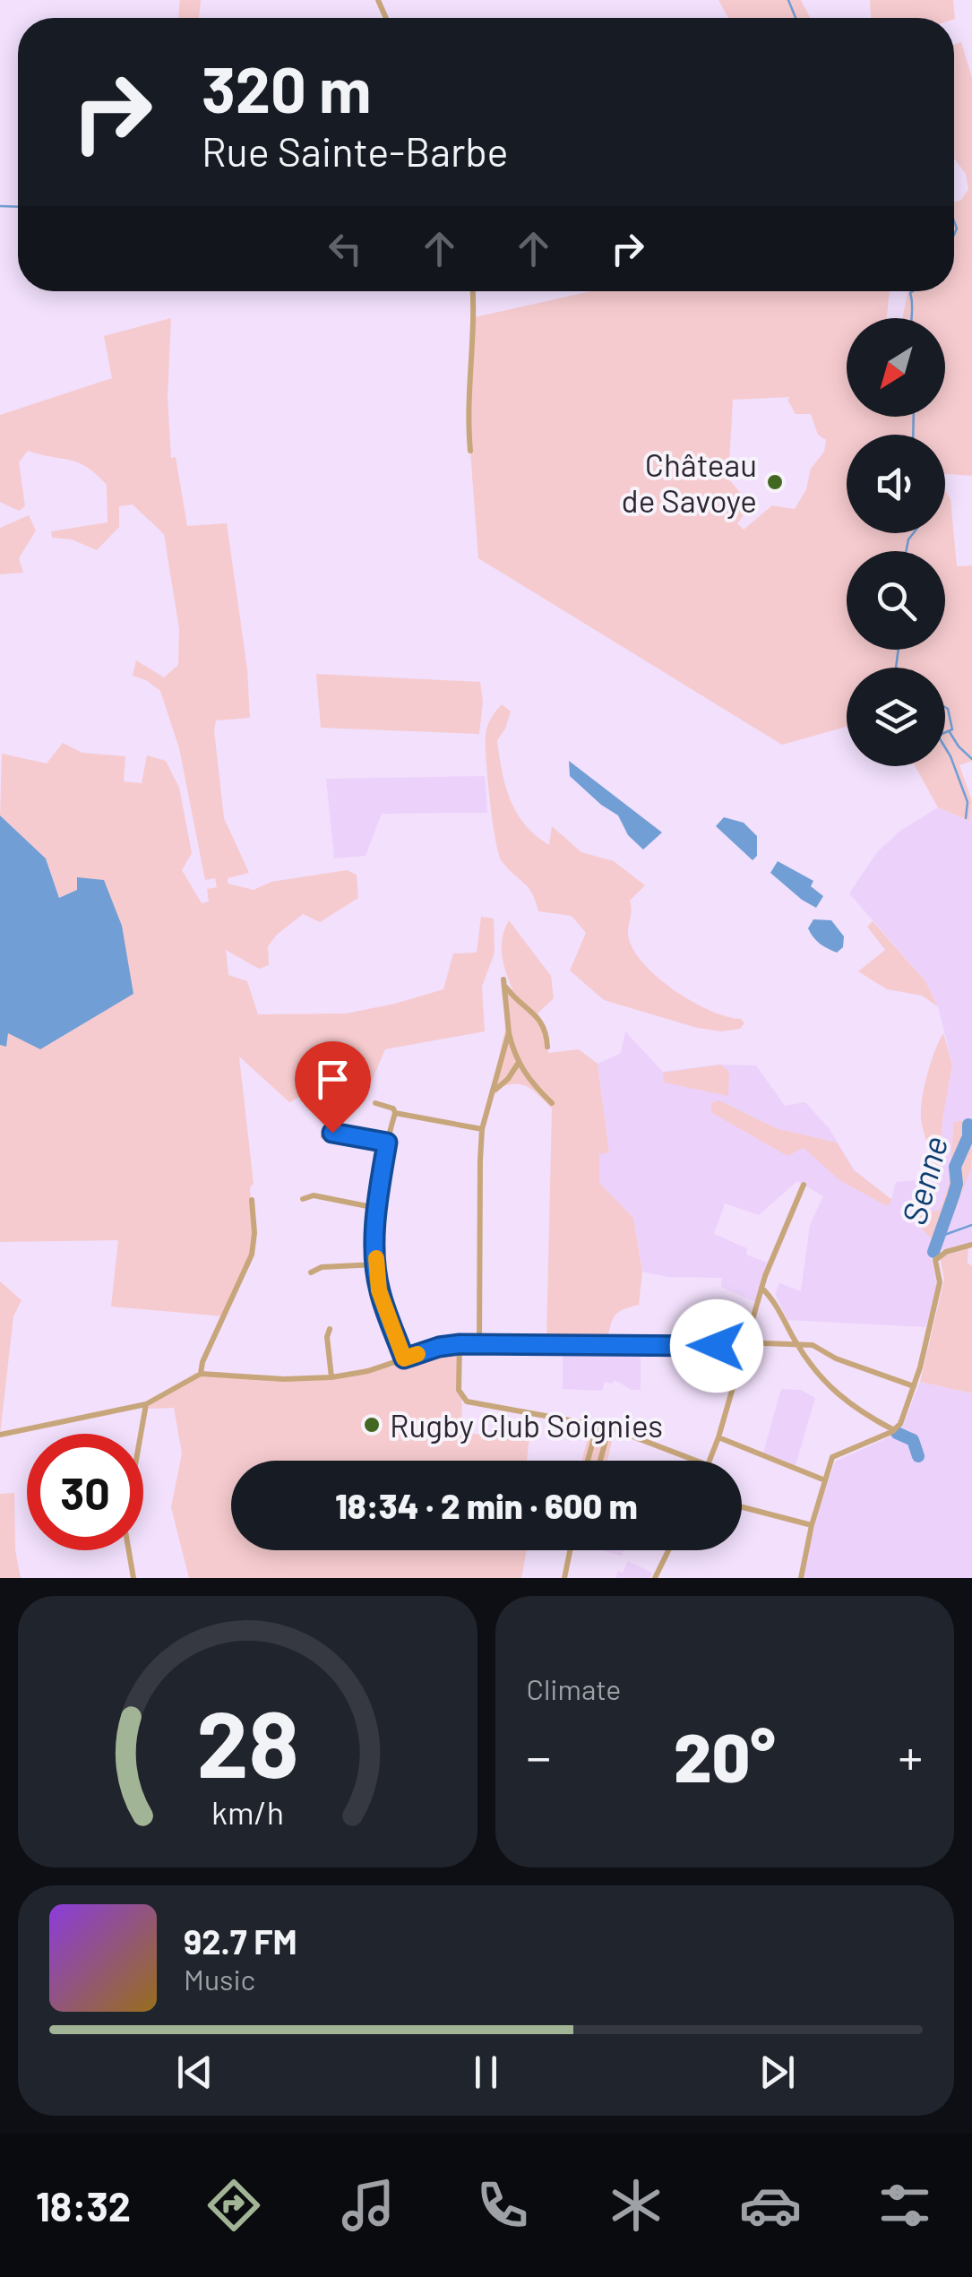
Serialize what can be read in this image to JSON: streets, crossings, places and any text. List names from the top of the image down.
{
  "water": ["Senne"],
  "places": ["Château de Savoye", "Rugby Club Soignies"],
  "north": "bottom left",
  "page": {
    "turn": ["320 m", "Rue Sainte-Barbe"],
    "limit": "30",
    "trip": "18:34 · 2 min · 600 m",
    "tile": "Climate",
    "heat": ["−", "20°", "+"],
    "song": ["92.7 FM", "Music"],
    "tabs": "18:32",
    "gauge": ["28", "km/h"]
  }
}
